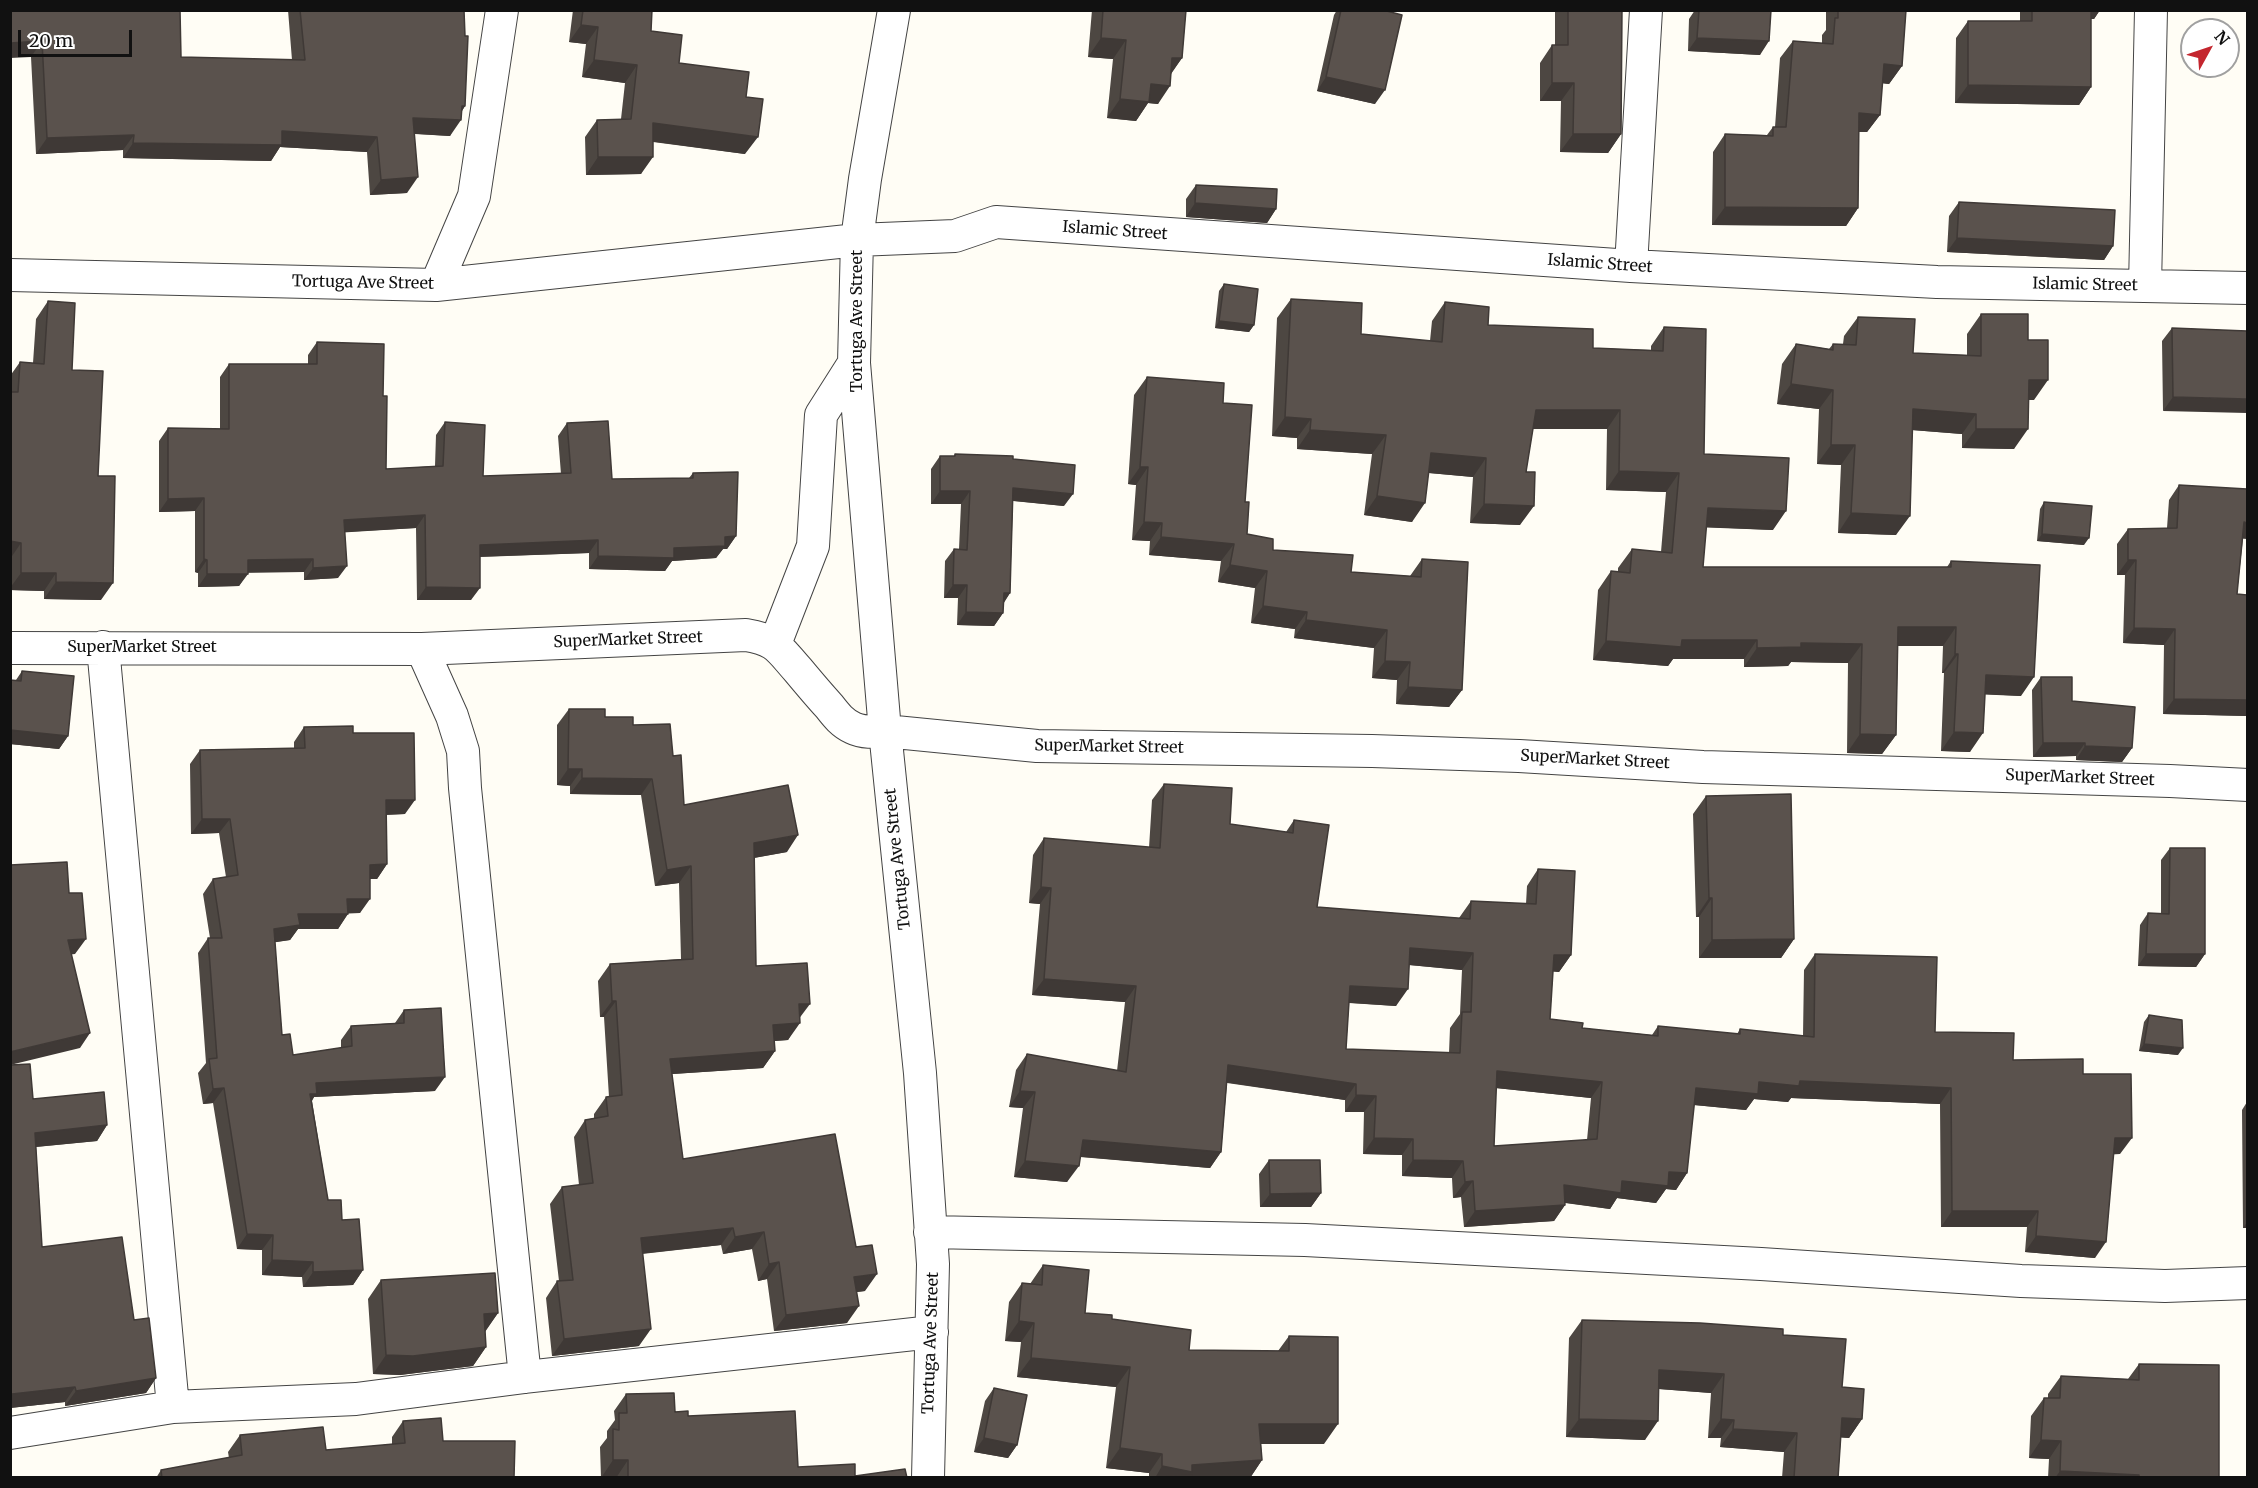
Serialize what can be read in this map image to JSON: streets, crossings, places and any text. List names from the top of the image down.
{
  "streets": {
    "street": ["Islamic Street", "Tortuga Ave Street", "SuperMarket Street"]
  },
  "crossings": [
    ["Islamic Street", "Tortuga Ave Street"],
    ["Tortuga Ave Street", "SuperMarket Street"]
  ],
  "scale_bar": "20 m",
  "north": "top right"
}
